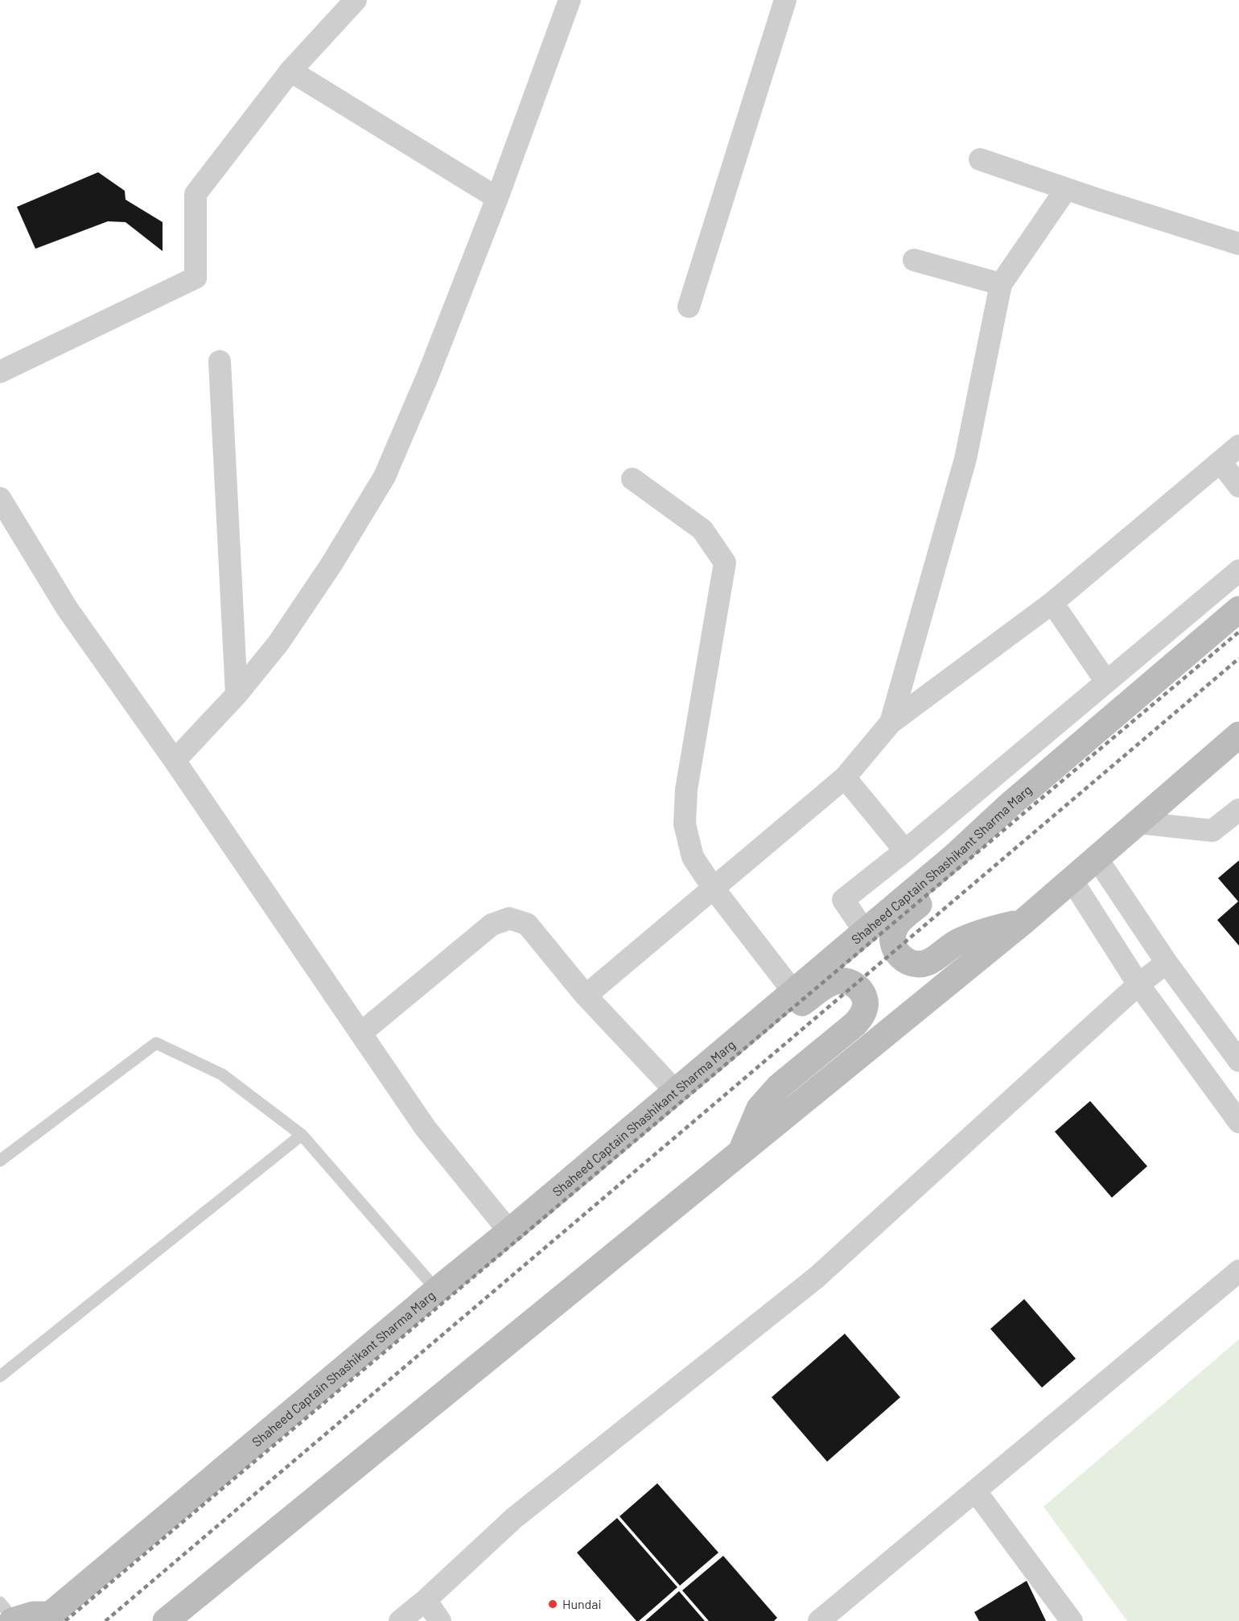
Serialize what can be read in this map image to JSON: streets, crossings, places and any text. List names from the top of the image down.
{
  "streets": {
    "main road": ["Shaheed Captain Shashikant Sharma Marg"]
  },
  "places": ["Hundai"]
}
